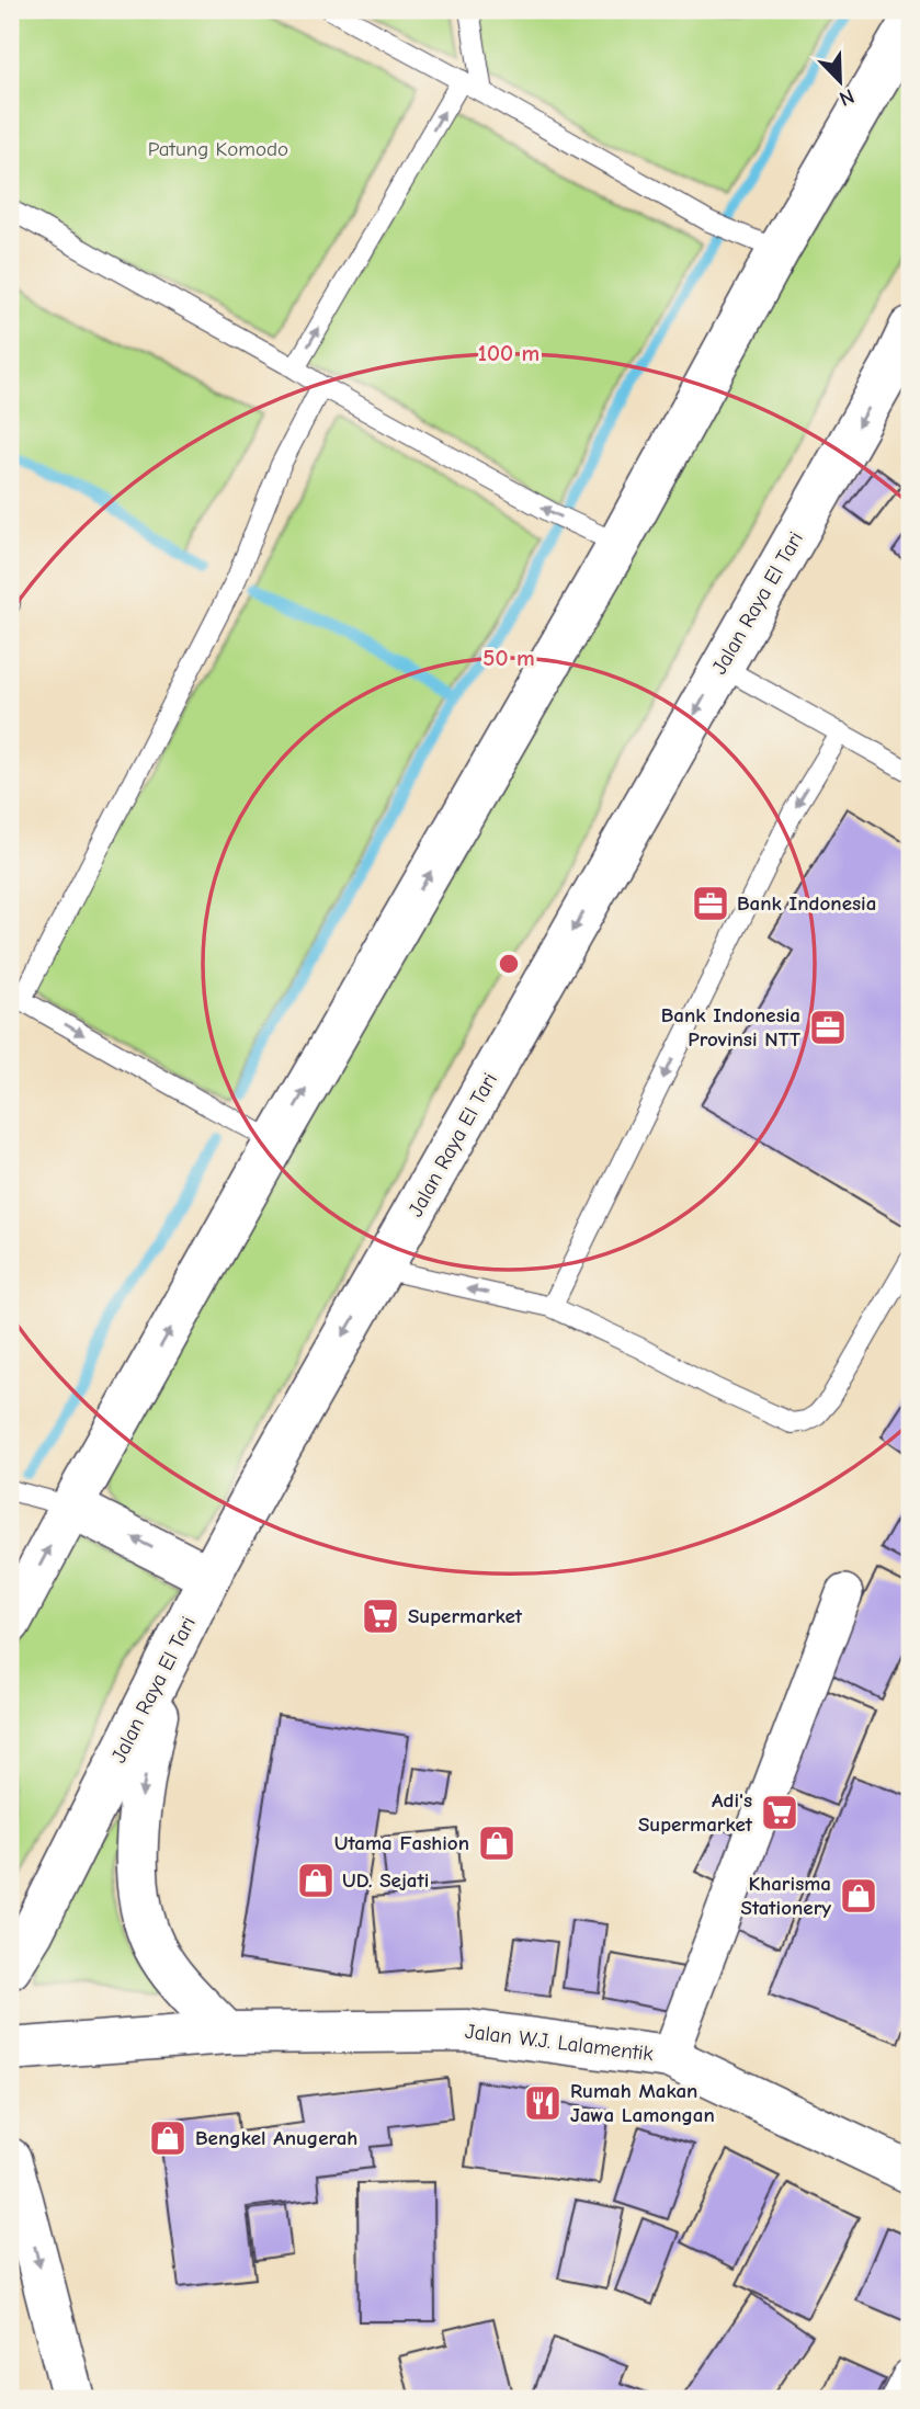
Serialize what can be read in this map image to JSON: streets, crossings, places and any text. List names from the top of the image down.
{
  "streets": {
    "main road": ["Jalan Raya El Tari", "Jalan W.J. Lalamentik"]
  },
  "parks": ["Patung Komodo"],
  "places": {
    "office": ["Bank Indonesia", "Bank Indonesia Provinsi NTT"],
    "supermarket": ["Supermarket", "Adi's Supermarket"],
    "shop": [
      "Utama Fashion",
      "UD. Sejati",
      "Kharisma Stationery",
      "Bengkel Anugerah"
    ],
    "restaurant": ["Rumah Makan Jawa Lamongan"]
  },
  "north": "bottom right",
  "rings": ["100 m", "50 m"]
}
